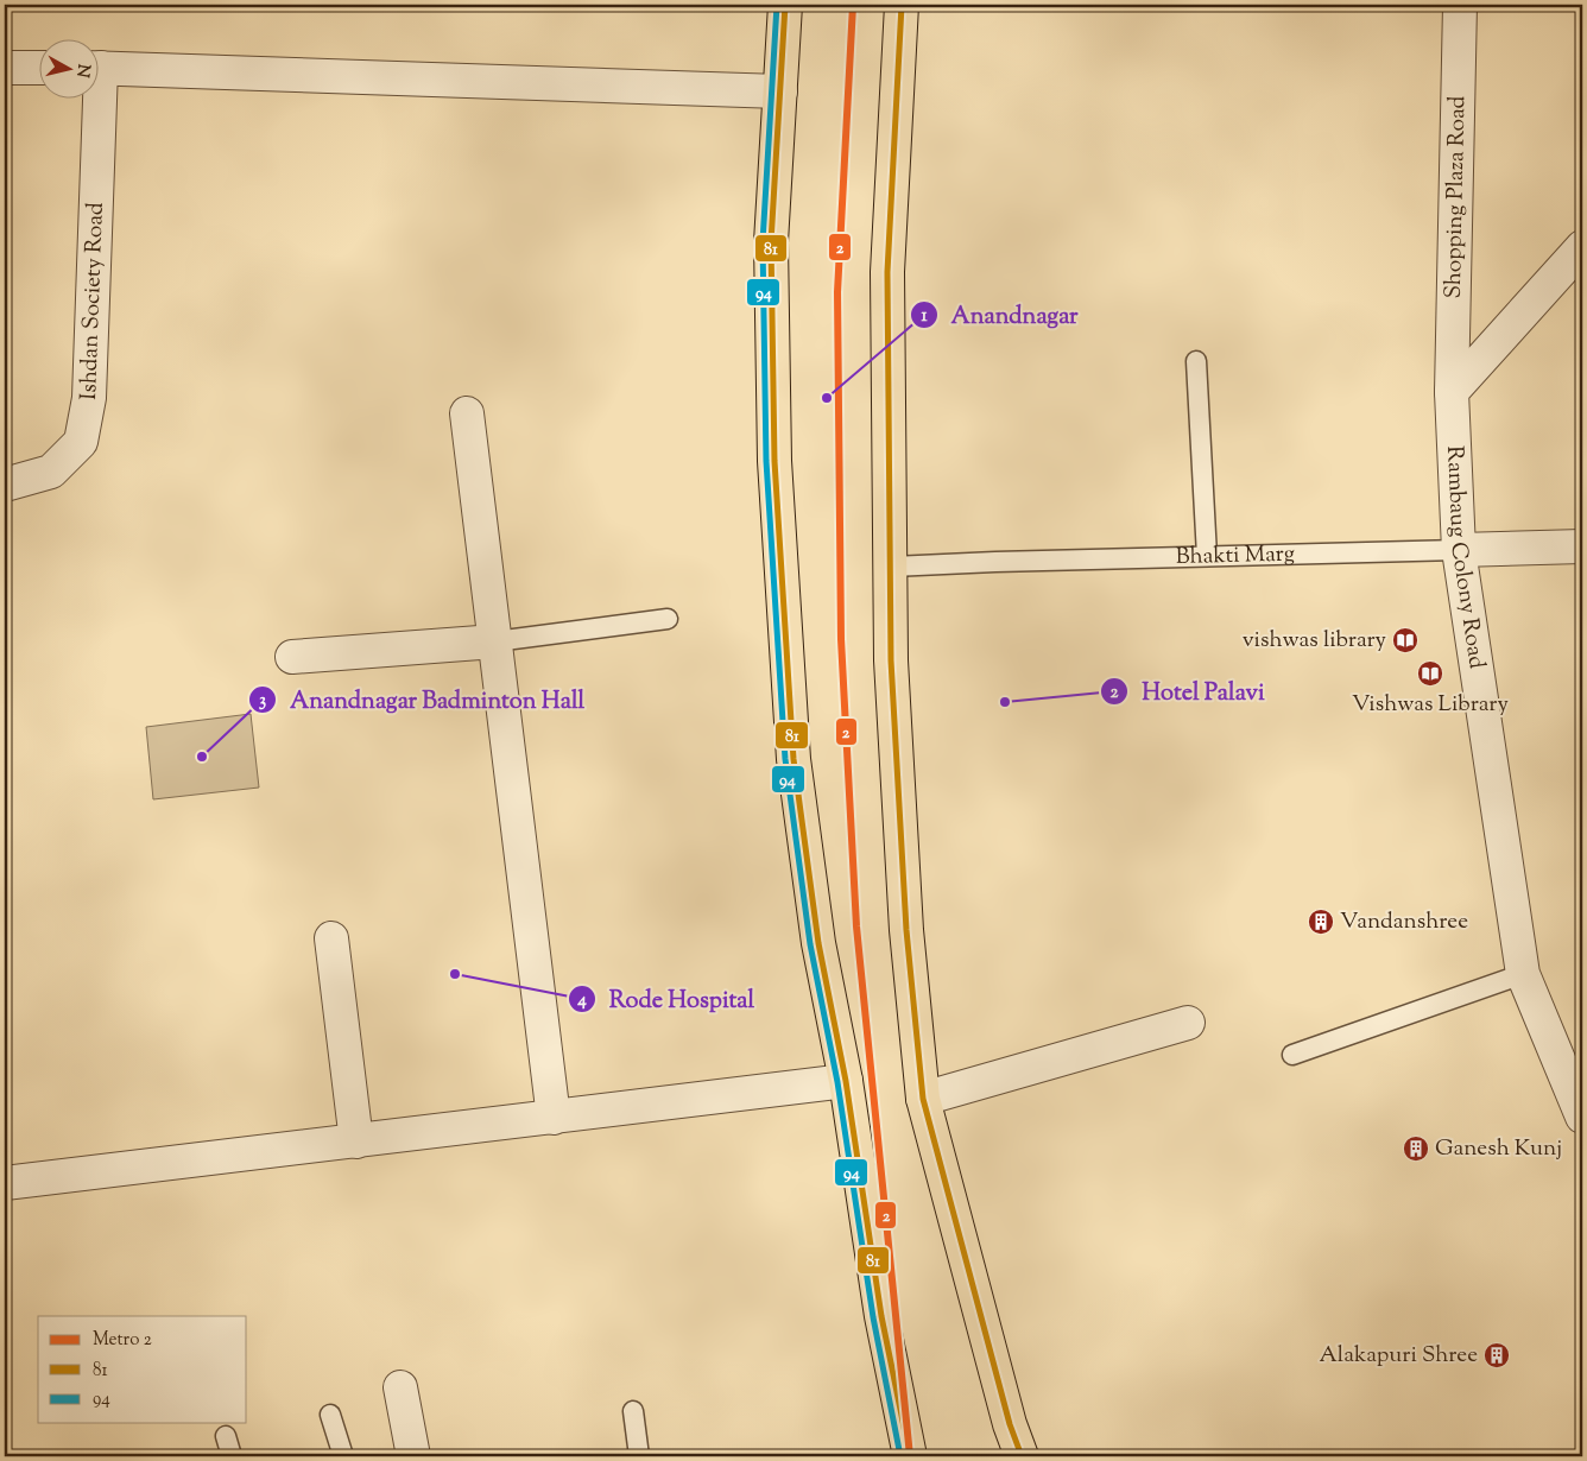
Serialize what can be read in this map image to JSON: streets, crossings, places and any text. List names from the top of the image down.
{
  "streets": {
    "street": [
      "Shopping Plaza Road",
      "Ishdan Society Road",
      "Bhakti Marg",
      "Rambaug Colony Road"
    ]
  },
  "crossings": [
    ["Shopping Plaza Road", "Rambaug Colony Road"],
    ["Bhakti Marg", "Rambaug Colony Road"]
  ],
  "places": {
    "other": [
      "Anandnagar",
      "Hotel Palavi",
      "Anandnagar Badminton Hall",
      "Rode Hospital"
    ],
    "library": ["vishwas library", "Vishwas Library"],
    "building": ["Vandanshree", "Ganesh Kunj", "Alakapuri Shree"]
  },
  "lines": ["metro line 2", "transit line 81", "transit line 94"],
  "legend": ["Metro 2", "81", "94"],
  "north": "right"
}
